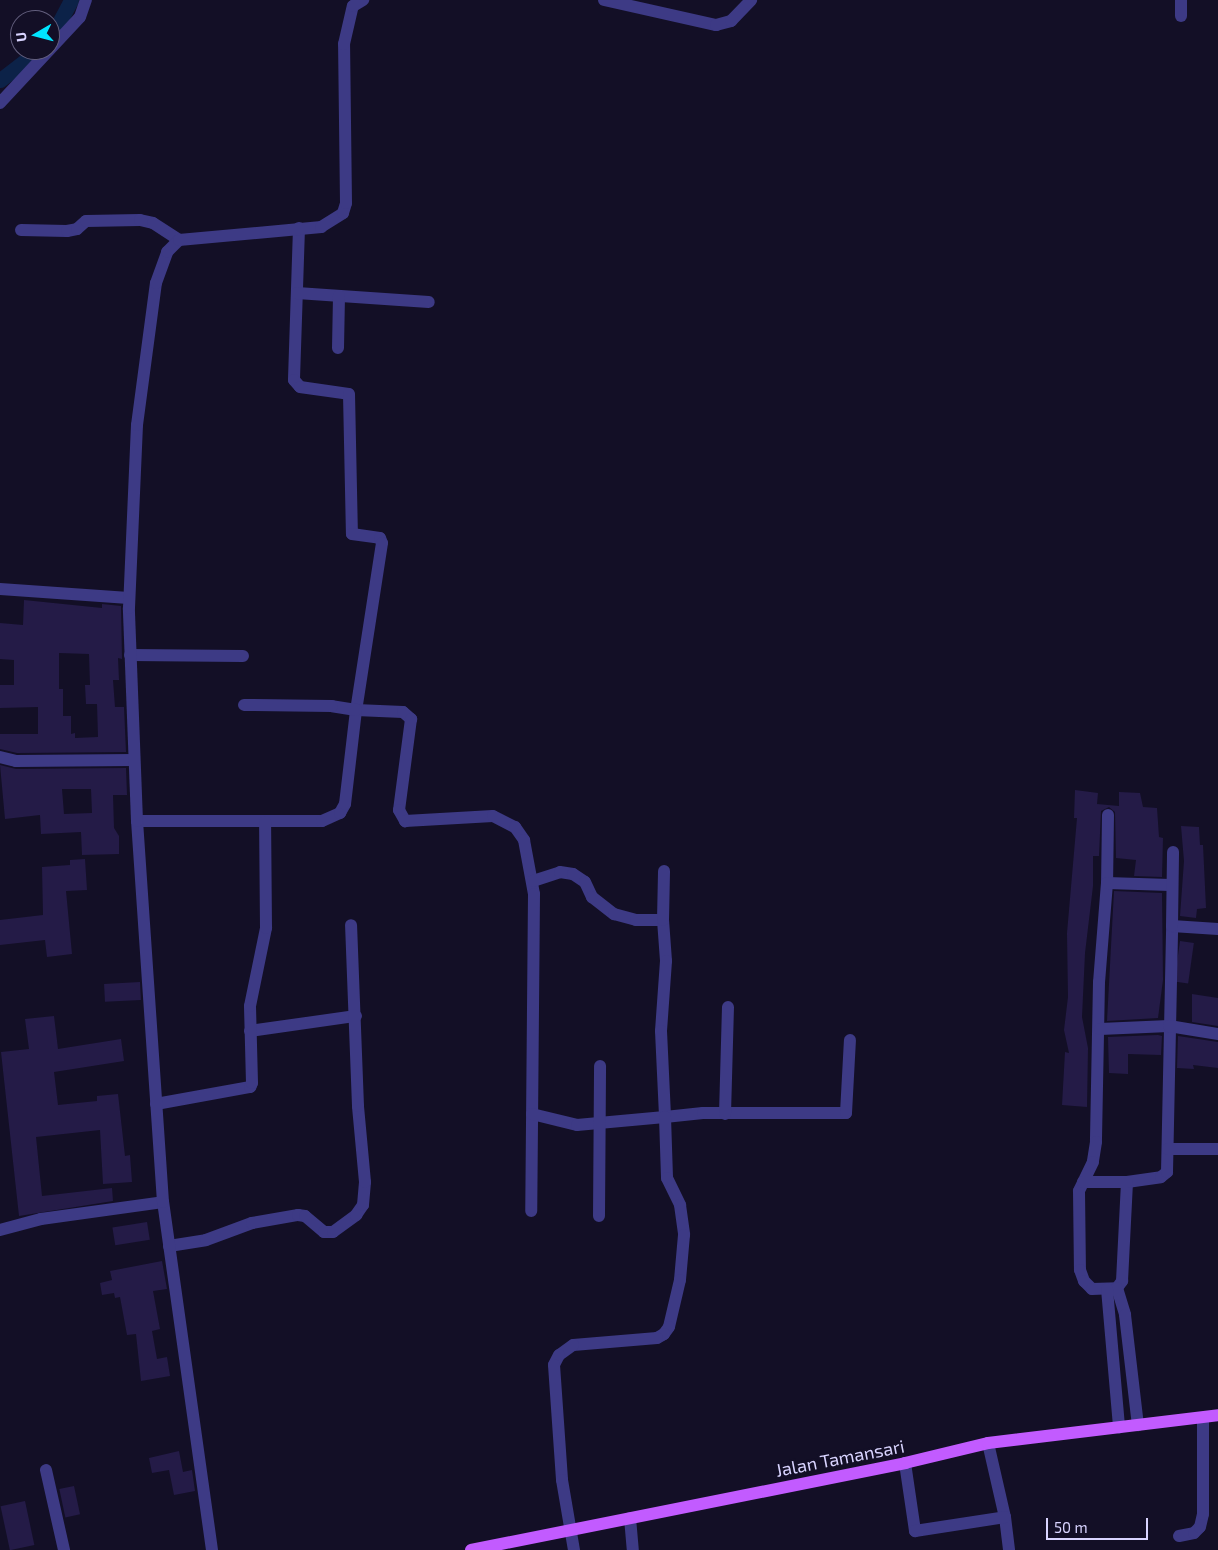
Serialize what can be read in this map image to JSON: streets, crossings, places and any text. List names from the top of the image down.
{
  "streets": {
    "main road": ["Jalan Tamansari"]
  },
  "scale_bar": "50 m",
  "north": "left"
}
